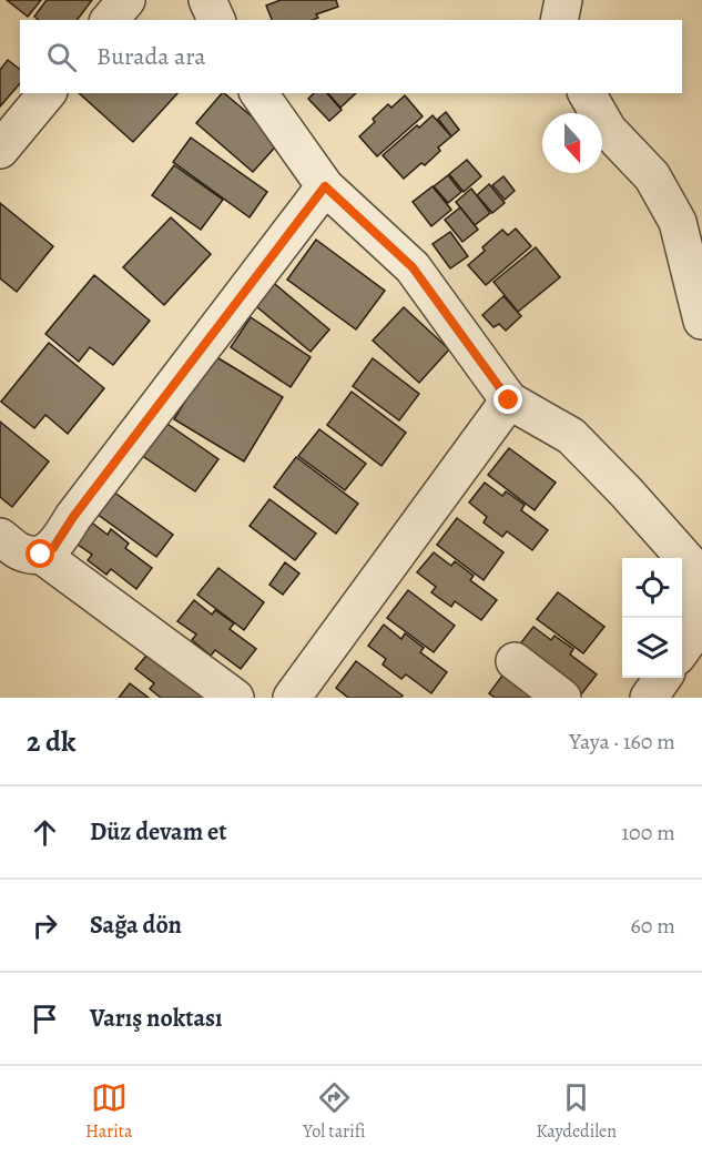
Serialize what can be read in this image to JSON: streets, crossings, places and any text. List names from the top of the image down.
{
  "north": "bottom",
  "page": {
    "search": "Burada ara",
    "heading": ["2 dk", "Yaya · 160 m"],
    "list": [
      ["Düz devam et", "100 m"],
      ["Sağa dön", "60 m"],
      "Varış noktası"
    ],
    "nav": ["Harita", "Yol tarifi", "Kaydedilen"]
  }
}
